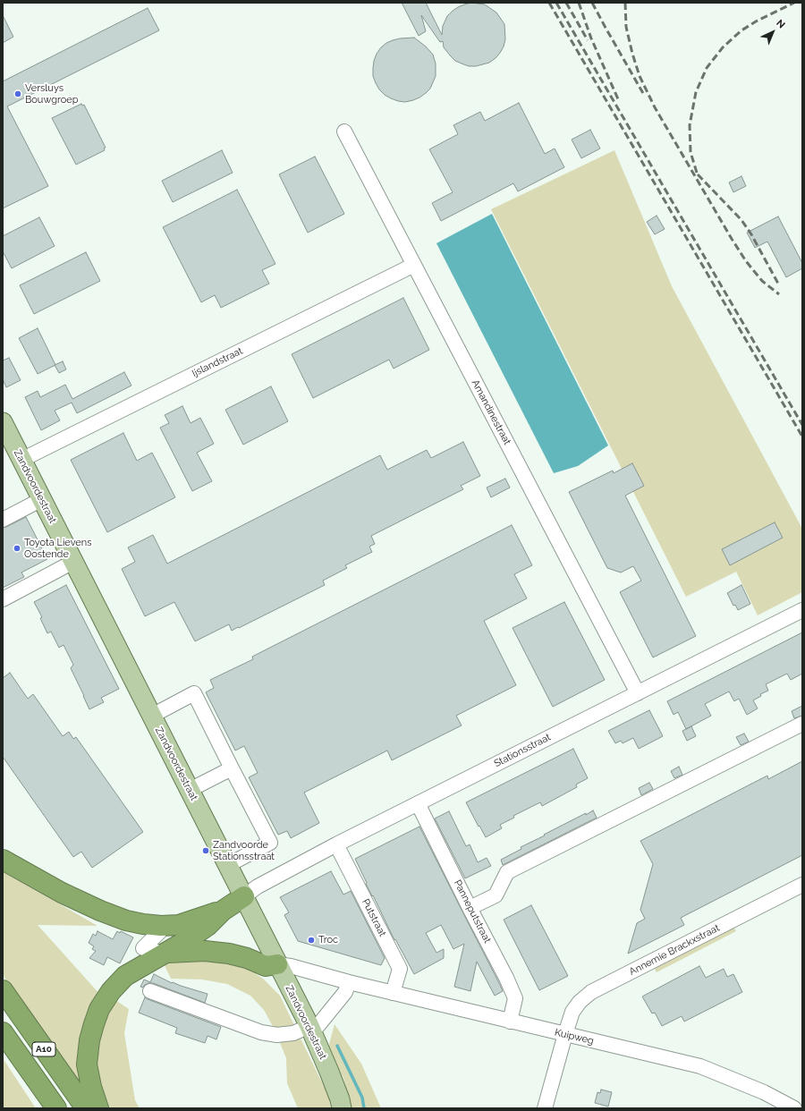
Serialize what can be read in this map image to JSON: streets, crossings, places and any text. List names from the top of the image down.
{
  "streets": {
    "highway": ["A10"],
    "main road": ["Zandvoordestraat"],
    "street": [
      "Ijslandstraat",
      "Amandinestraat",
      "Stationsstraat",
      "Panneputstraat",
      "Putstraat",
      "Annemie Brackxstraat",
      "Kuipweg"
    ]
  },
  "crossings": [
    ["Ijslandstraat", "Amandinestraat"],
    ["Ijslandstraat", "Zandvoordestraat"],
    ["Amandinestraat", "Stationsstraat"],
    ["Zandvoordestraat", "Stationsstraat"],
    ["Zandvoordestraat", "Kuipweg"],
    ["Stationsstraat", "Panneputstraat"],
    ["Stationsstraat", "Putstraat"],
    ["Panneputstraat", "Kuipweg"],
    ["Putstraat", "Kuipweg"],
    ["Annemie Brackxstraat", "Kuipweg"]
  ],
  "places": [
    "Versluys Bouwgroep",
    "Toyota Lievens Oostende",
    "Zandvoorde Stationsstraat",
    "Troc"
  ],
  "north": "top right"
}
